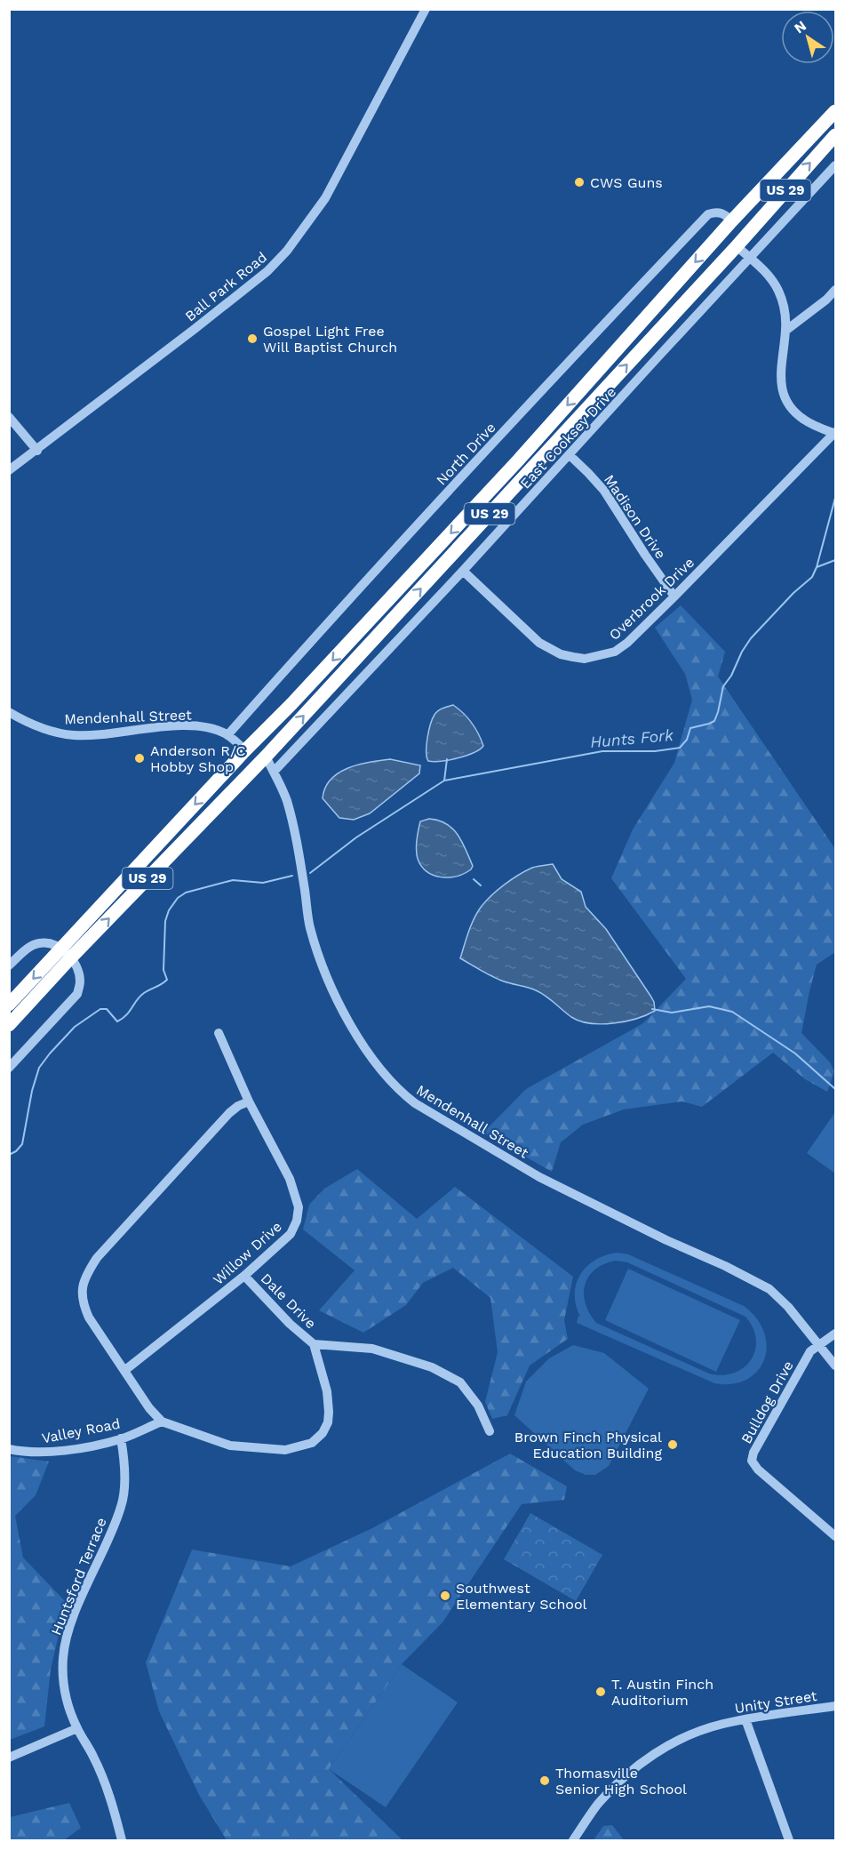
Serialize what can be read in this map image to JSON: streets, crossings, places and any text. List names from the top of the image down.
{
  "streets": {
    "highway": ["US 29"],
    "street": [
      "Ball Park Road",
      "East Cooksey Drive",
      "North Drive",
      "Madison Drive",
      "Overbrook Drive",
      "Mendenhall Street",
      "Willow Drive",
      "Dale Drive",
      "Bulldog Drive",
      "Valley Road",
      "Huntsford Terrace",
      "Unity Street"
    ]
  },
  "crossings": [
    ["US 29", "North Drive"],
    ["US 29", "Mendenhall Street"],
    ["East Cooksey Drive", "Madison Drive"],
    ["East Cooksey Drive", "Overbrook Drive"],
    ["East Cooksey Drive", "Mendenhall Street"],
    ["North Drive", "Mendenhall Street"],
    ["Madison Drive", "Overbrook Drive"],
    ["Mendenhall Street", "Bulldog Drive"],
    ["Willow Drive", "Dale Drive"],
    ["Valley Road", "Huntsford Terrace"]
  ],
  "water": ["Hunts Fork"],
  "places": [
    "CWS Guns",
    "Gospel Light Free Will Baptist Church",
    "Anderson R/C Hobby Shop",
    "Brown Finch Physical Education Building",
    "Southwest Elementary School",
    "T. Austin Finch Auditorium",
    "Thomasville Senior High School"
  ],
  "north": "top left"
}
